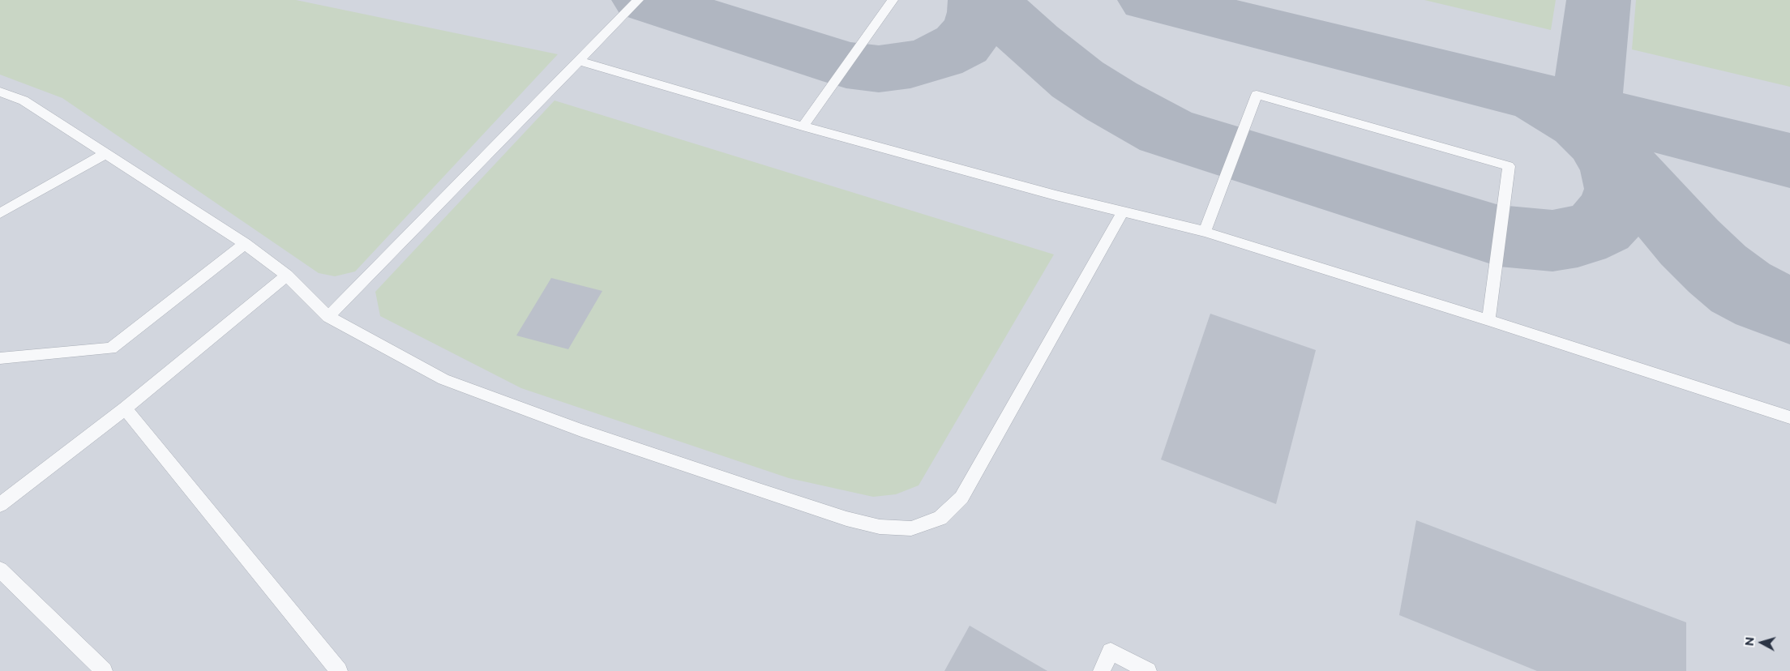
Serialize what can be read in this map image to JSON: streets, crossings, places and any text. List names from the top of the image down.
{
  "north": "left"
}
